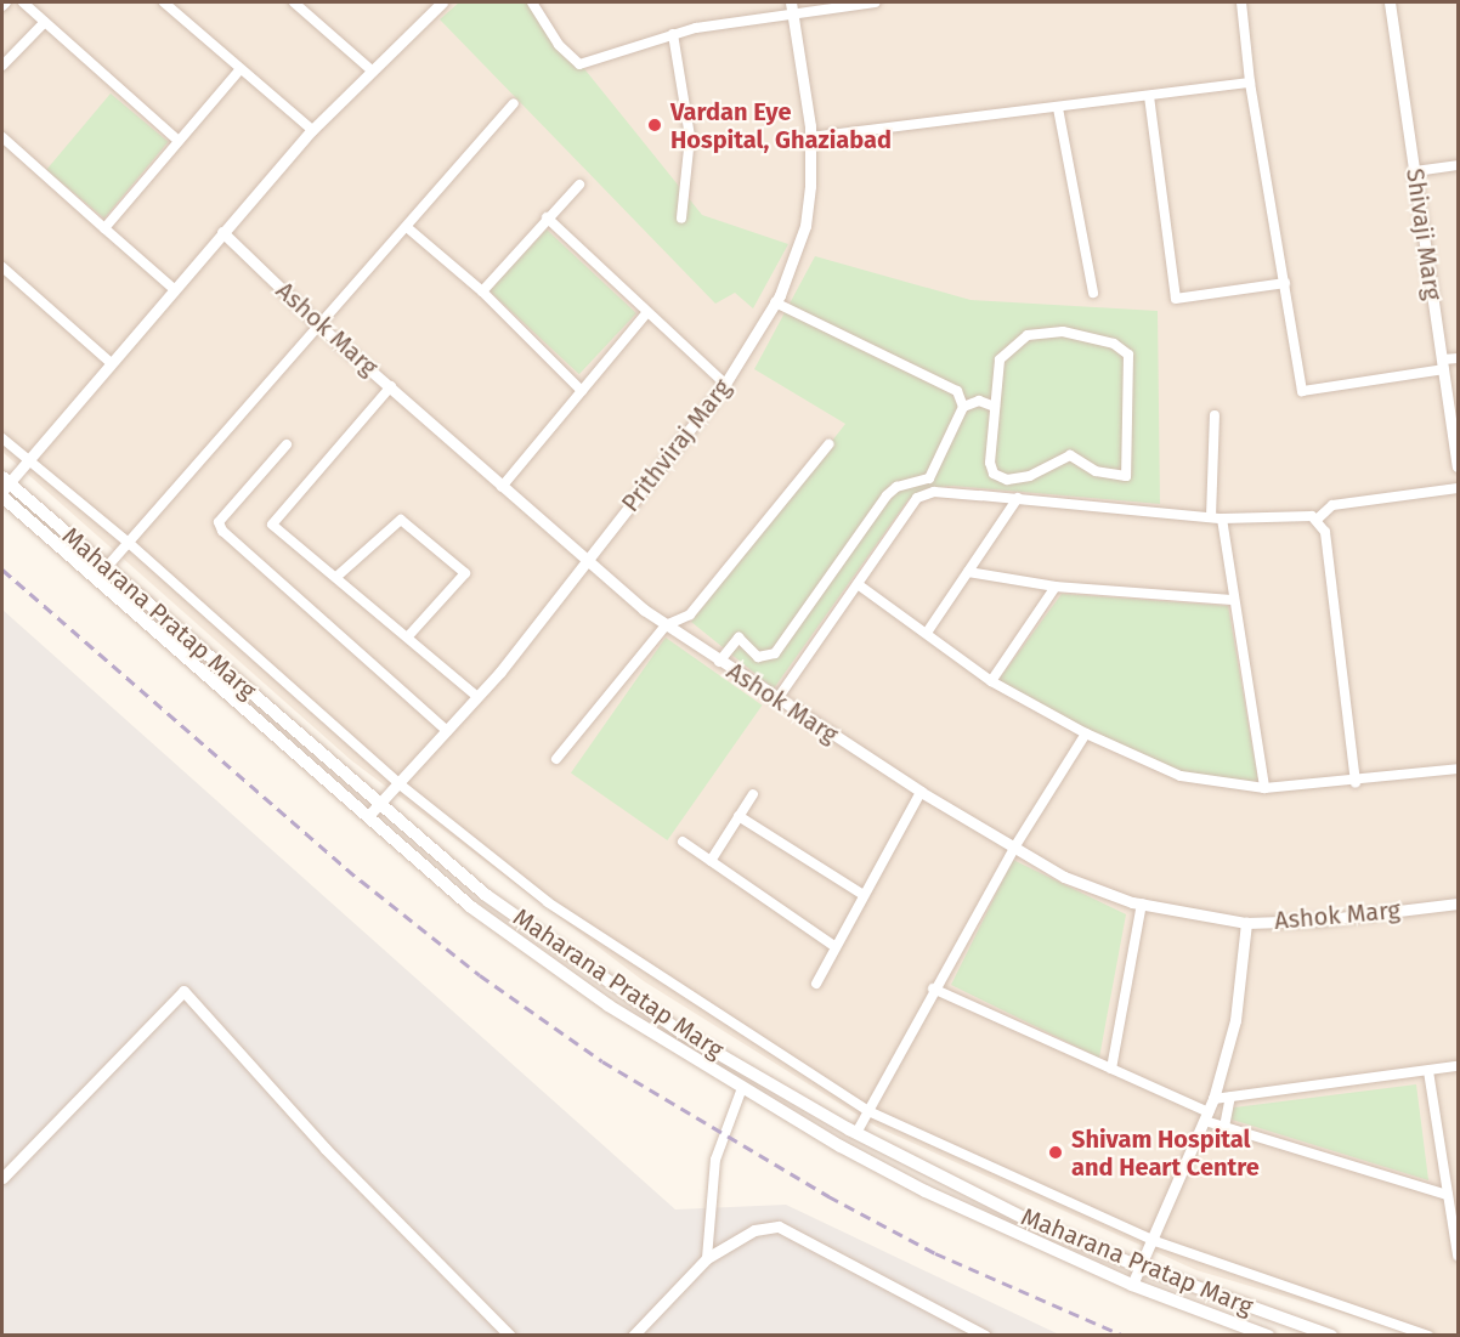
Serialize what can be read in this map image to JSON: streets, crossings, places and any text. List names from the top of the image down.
{
  "streets": {
    "main road": ["Maharana Pratap Marg"],
    "street": ["Shivaji Marg", "Ashok Marg", "Prithviraj Marg"]
  },
  "crossings": [
    ["Ashok Marg", "Prithviraj Marg"],
    ["Prithviraj Marg", "Maharana Pratap Marg"]
  ],
  "places": ["Vardan Eye Hospital, Ghaziabad", "Shivam Hospital and Heart Centre"]
}
